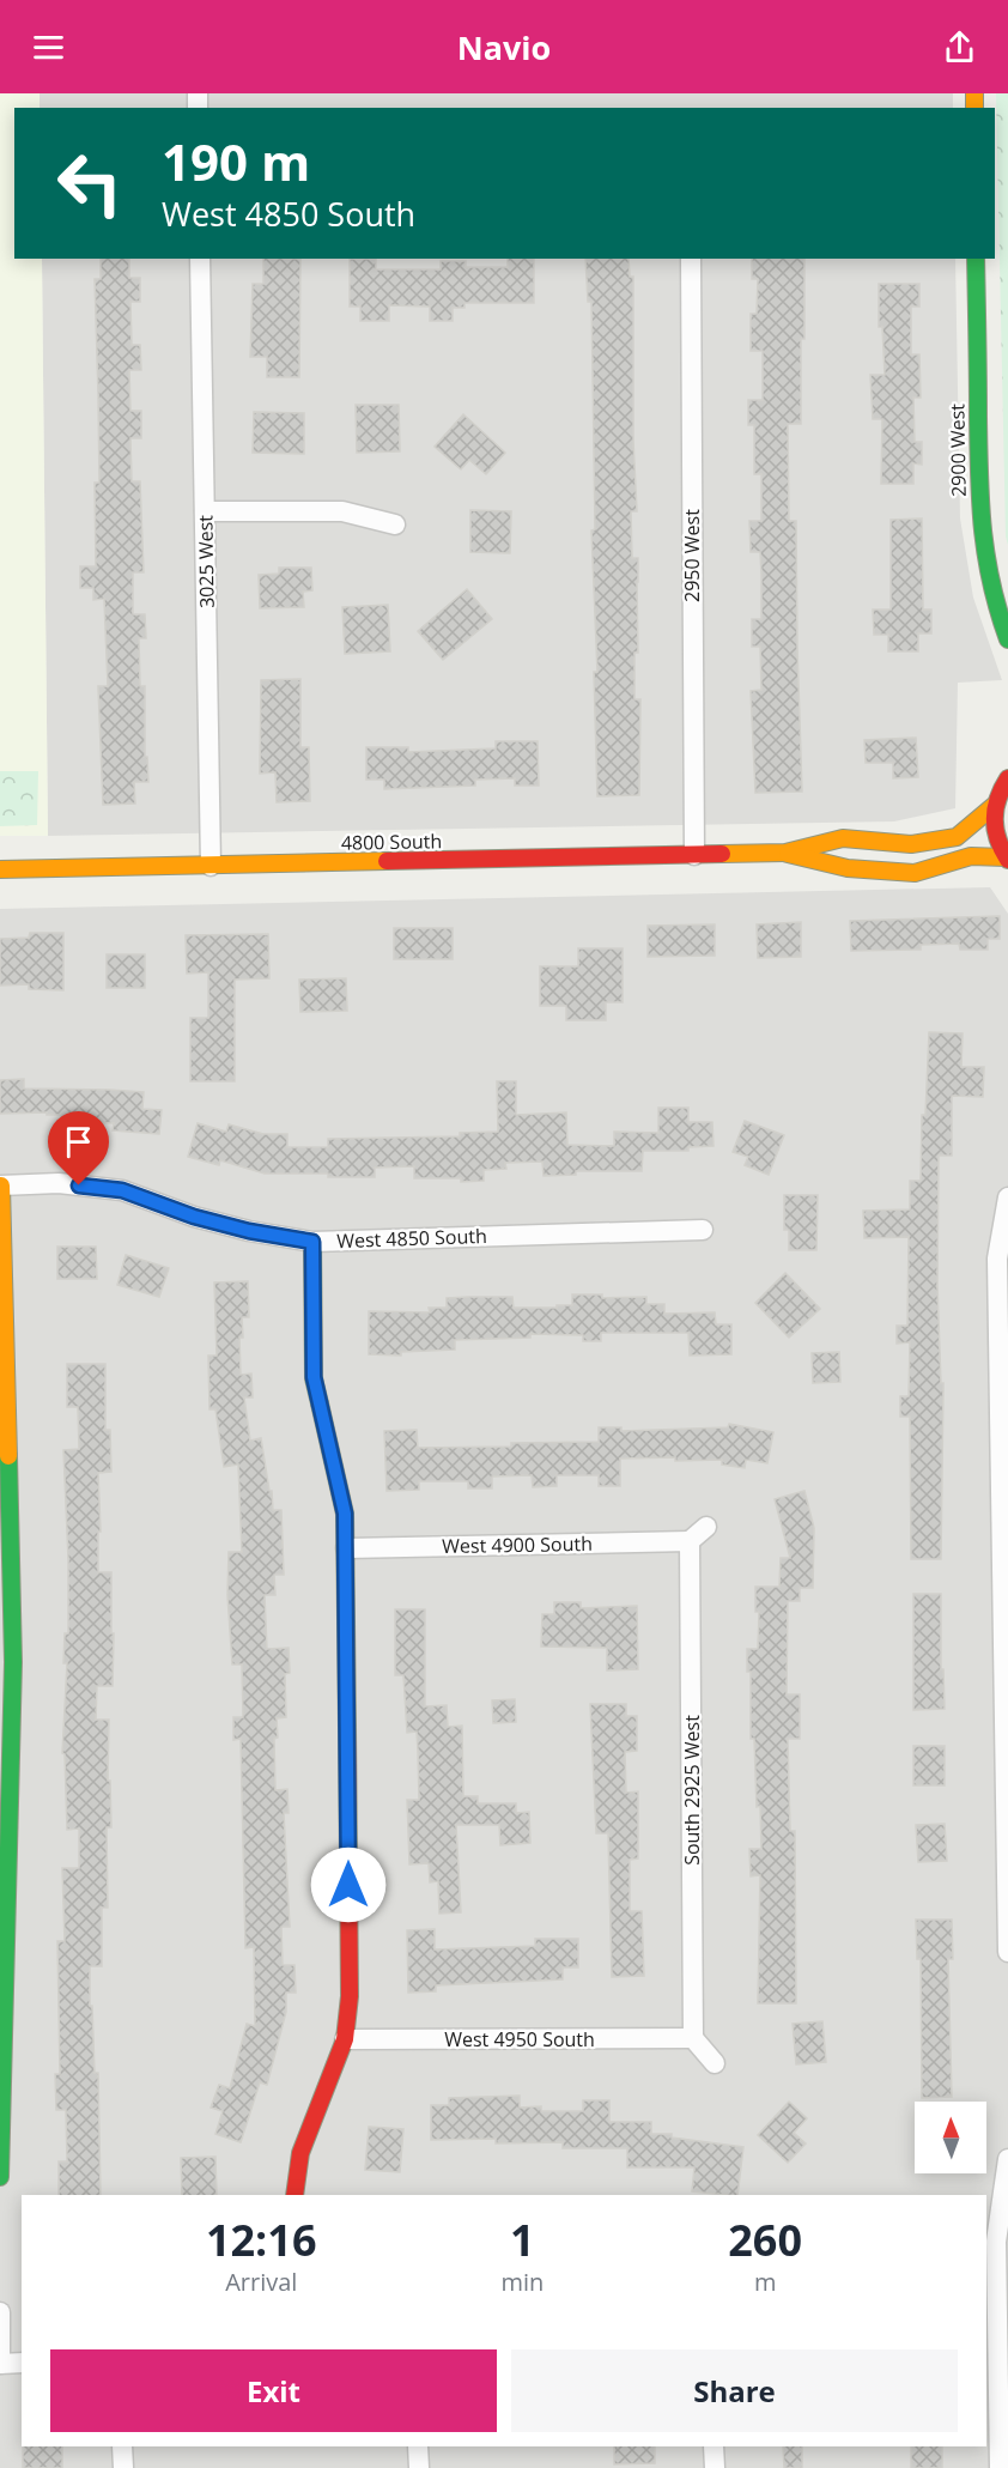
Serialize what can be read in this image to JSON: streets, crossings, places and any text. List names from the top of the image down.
{
  "streets": {
    "street": [
      "2900 West",
      "2950 West",
      "3025 West",
      "4800 South",
      "West 4850 South",
      "West 4900 South",
      "South 2925 West",
      "West 4950 South"
    ]
  },
  "crossings": [
    ["2950 West", "4800 South"],
    ["3025 West", "4800 South"],
    ["West 4900 South", "South 2925 West"],
    ["South 2925 West", "West 4950 South"]
  ],
  "north": "top",
  "page": {
    "header": "Navio",
    "turn": ["190 m", "West 4850 South"],
    "eta": [
      "12:16",
      "Arrival",
      "1",
      "min",
      "260",
      "m"
    ],
    "buttons": ["Exit", "Share"]
  }
}
